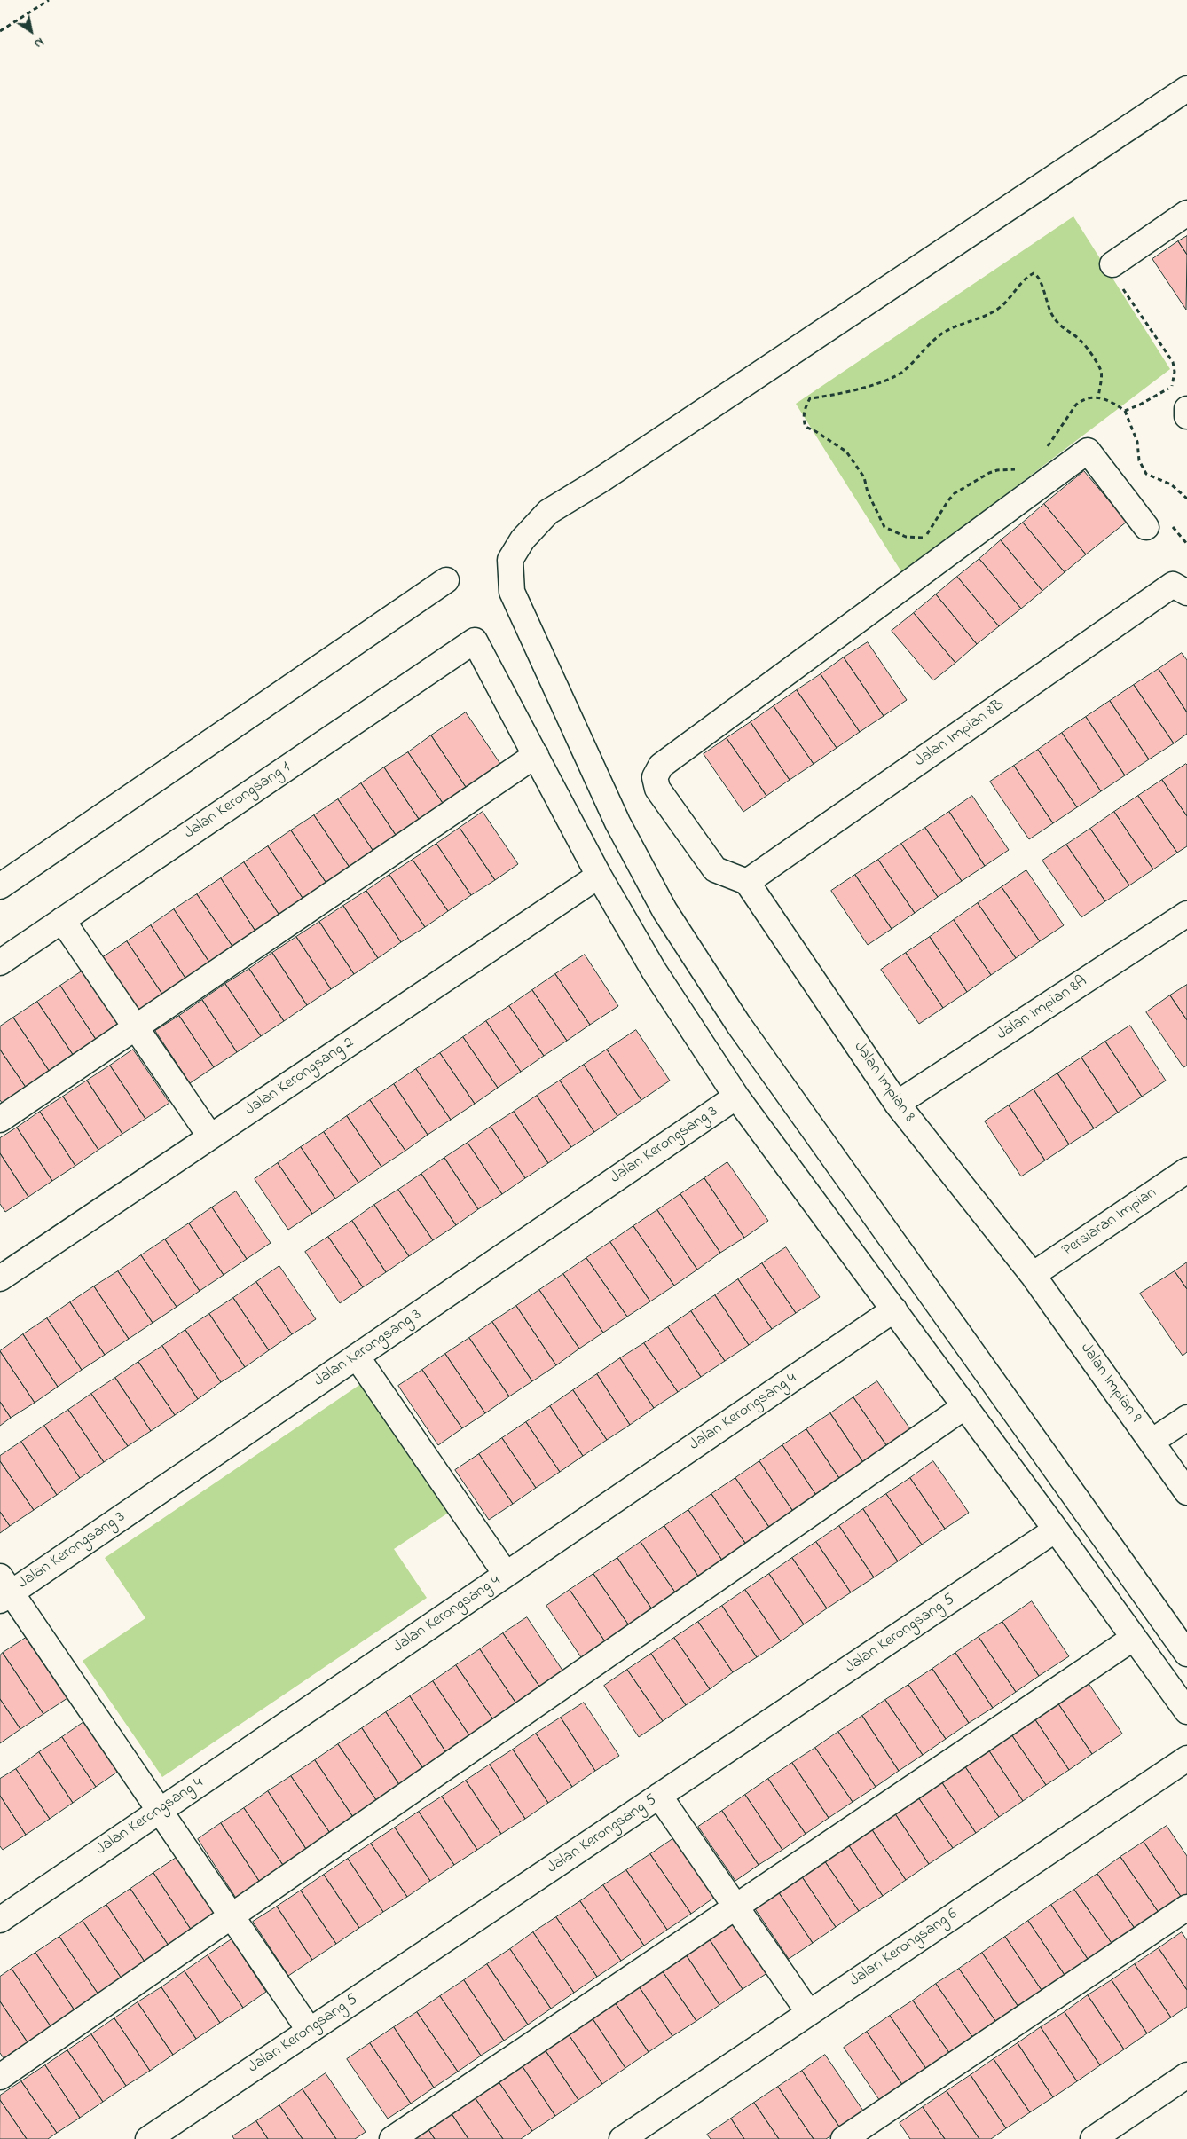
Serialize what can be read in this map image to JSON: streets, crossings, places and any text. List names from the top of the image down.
{
  "streets": {
    "street": [
      "Jalan Impian 8B",
      "Jalan Kerongsang 1",
      "Jalan Impian 8A",
      "Jalan Kerongsang 2",
      "Jalan Impian 8",
      "Jalan Kerongsang 3",
      "Persiaran Impian",
      "Jalan Impian 9",
      "Jalan Kerongsang 4",
      "Jalan Kerongsang 5",
      "Jalan Kerongsang 6"
    ]
  },
  "crossings": [
    ["Jalan Impian 8B", "Jalan Impian 8"],
    ["Jalan Impian 8A", "Jalan Impian 8"],
    ["Jalan Impian 8", "Persiaran Impian"],
    ["Jalan Impian 8", "Jalan Impian 9"],
    ["Persiaran Impian", "Jalan Impian 9"]
  ],
  "north": "bottom right"
}
